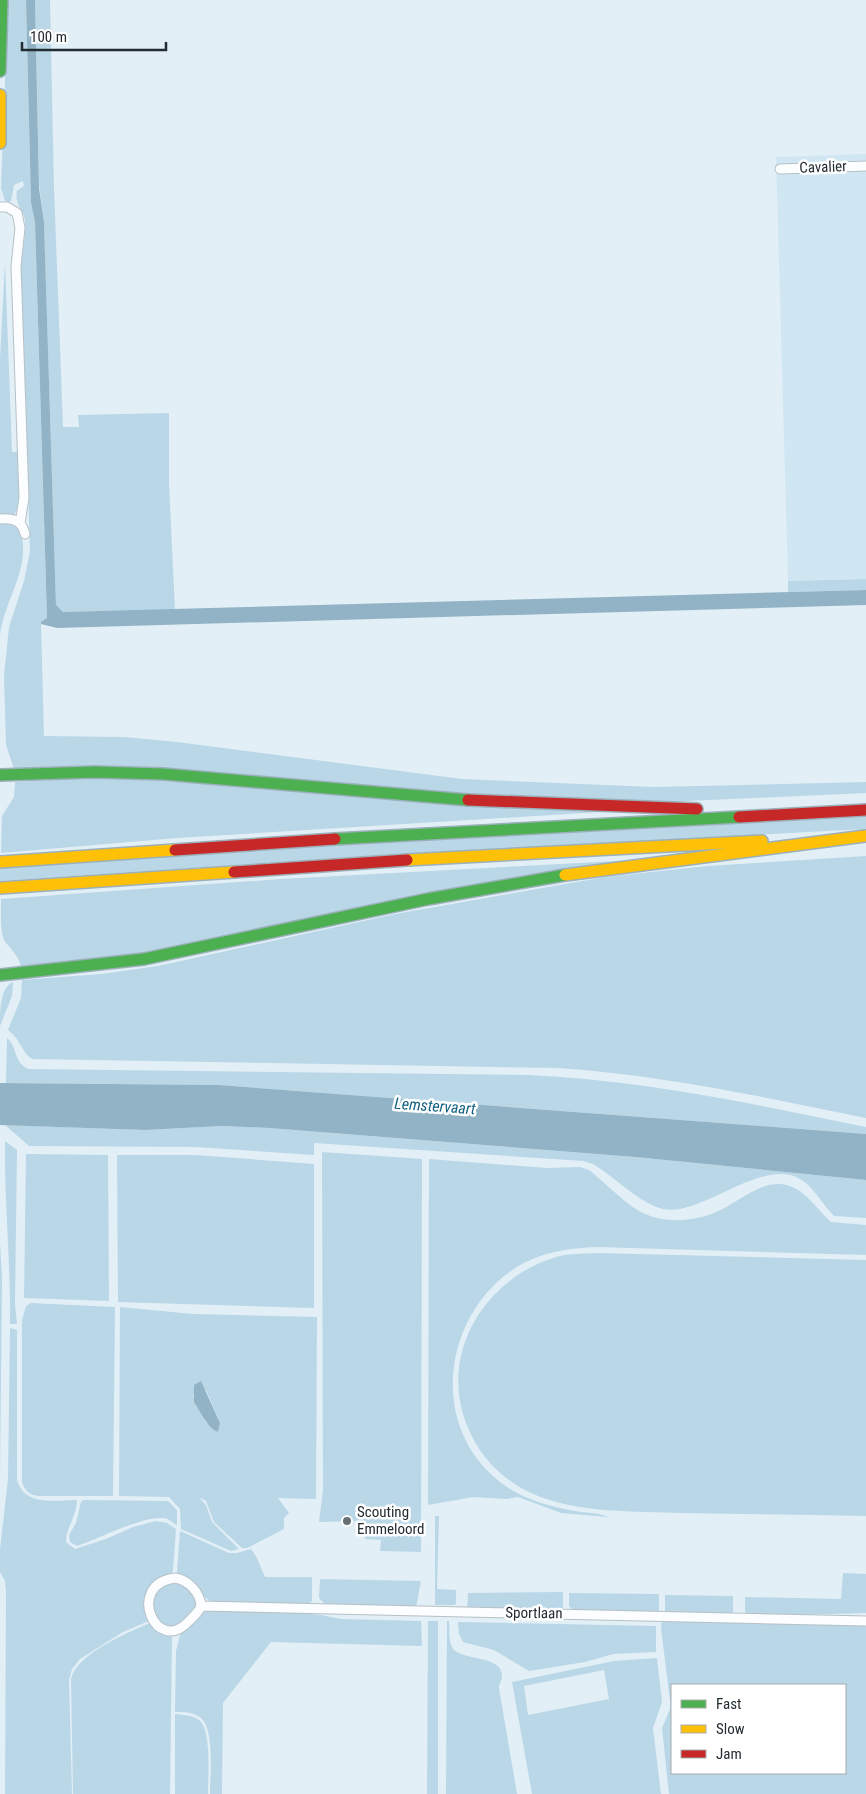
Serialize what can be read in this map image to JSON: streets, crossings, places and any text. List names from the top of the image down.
{
  "streets": {
    "street": ["Cavalier", "Sportlaan"]
  },
  "water": ["Lemstervaart"],
  "places": ["Scouting Emmeloord"],
  "legend": ["Fast", "Slow", "Jam"],
  "scale_bar": "100 m"
}
